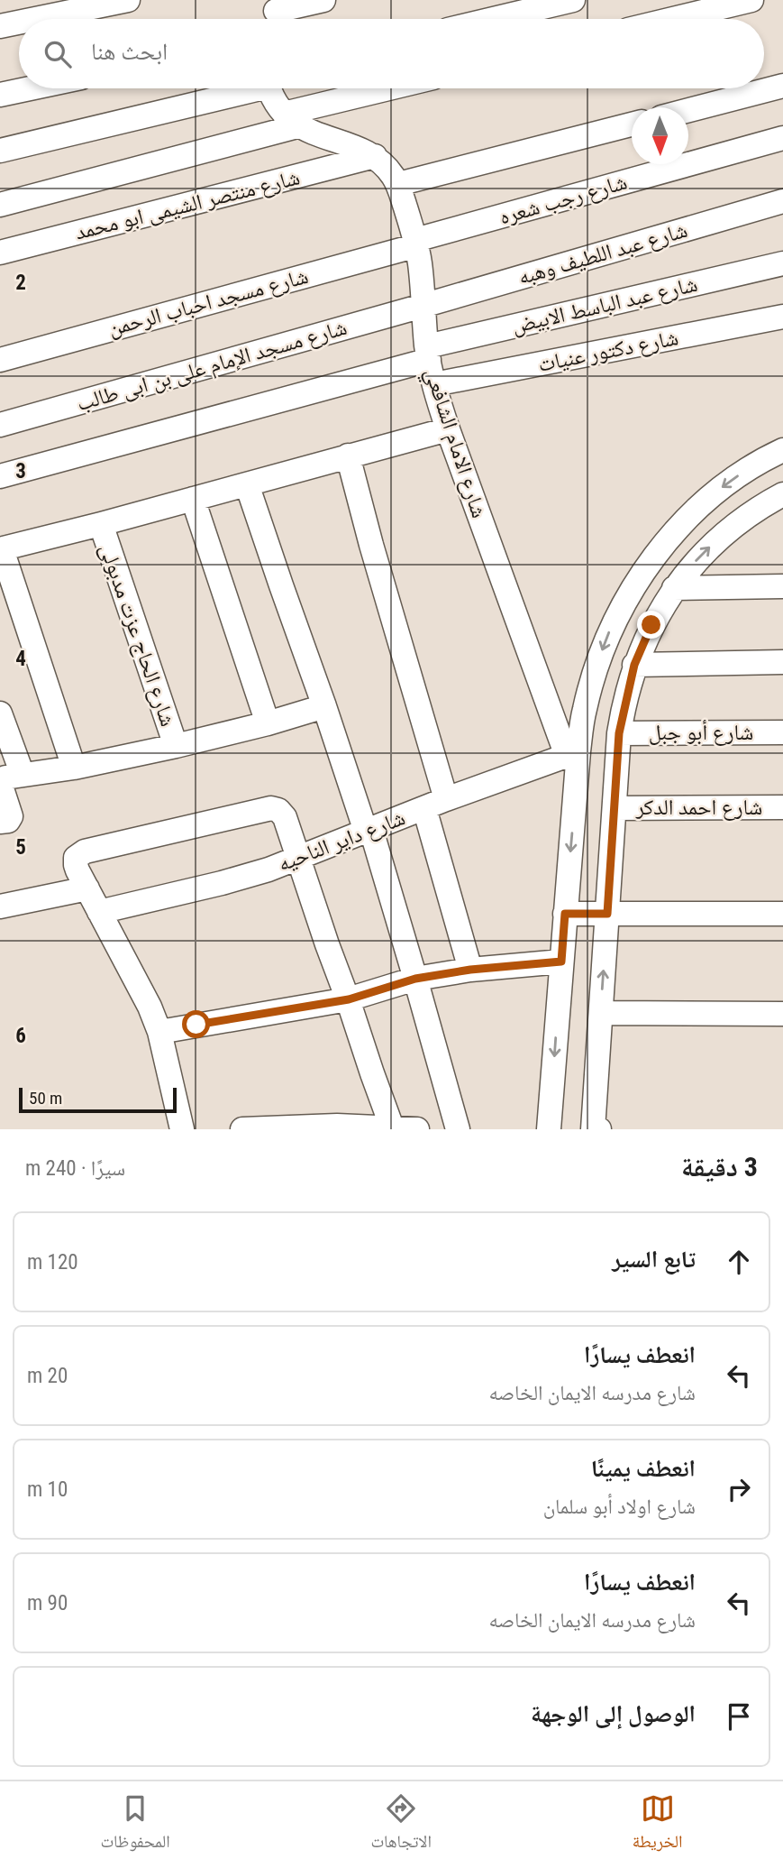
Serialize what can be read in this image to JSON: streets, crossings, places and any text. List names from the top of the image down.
{
  "streets": {
    "street": [
      "شارع رجب شعره",
      "شارع منتصر الشيمى ابو محمد",
      "شارع عبد اللطيف وهبه",
      "شارع مسجد احباب الرحمن",
      "شارع عبد الباسط الابيض",
      "شارع دكتور عنيات",
      "شارع مسجد الإمام على بن ابى طالب",
      "شارع الامام الشافعي",
      "شارع الحاج عزت مدبولى",
      "شارع أبو جبل",
      "شارع احمد الدكر",
      "شارع داير الناحيه"
    ]
  },
  "crossings": [
    ["شارع رجب شعره", "شارع مسجد احباب الرحمن"],
    ["شارع رجب شعره", "شارع الامام الشافعي"],
    ["شارع منتصر الشيمى ابو محمد", "شارع الامام الشافعي"],
    ["شارع عبد اللطيف وهبه", "شارع مسجد الإمام على بن ابى طالب"],
    ["شارع عبد اللطيف وهبه", "شارع الامام الشافعي"],
    ["شارع مسجد احباب الرحمن", "شارع الامام الشافعي"],
    ["شارع عبد الباسط الابيض", "شارع الامام الشافعي"],
    ["شارع دكتور عنيات", "شارع الامام الشافعي"],
    ["شارع مسجد الإمام على بن ابى طالب", "شارع الامام الشافعي"],
    ["شارع الامام الشافعي", "شارع داير الناحيه"]
  ],
  "scale_bar": "50 m",
  "north": "bottom",
  "page": {
    "search": "ابحث هنا",
    "scale": "50 m",
    "heading": ["3 دقيقة", "سيرًا · 240 m"],
    "list": [
      ["تابع السير", "120 m"],
      ["انعطف يسارًا", "شارع مدرسه الايمان الخاصه", "20 m"],
      ["انعطف يمينًا", "شارع اولاد أبو سلمان", "10 m"],
      ["انعطف يسارًا", "شارع مدرسه الايمان الخاصه", "90 m"],
      "الوصول إلى الوجهة"
    ],
    "nav": ["الخريطة", "الاتجاهات", "المحفوظات"]
  },
  "grid": {
    "rows": [
      "2",
      "3",
      "4",
      "5",
      "6"
    ]
  }
}
